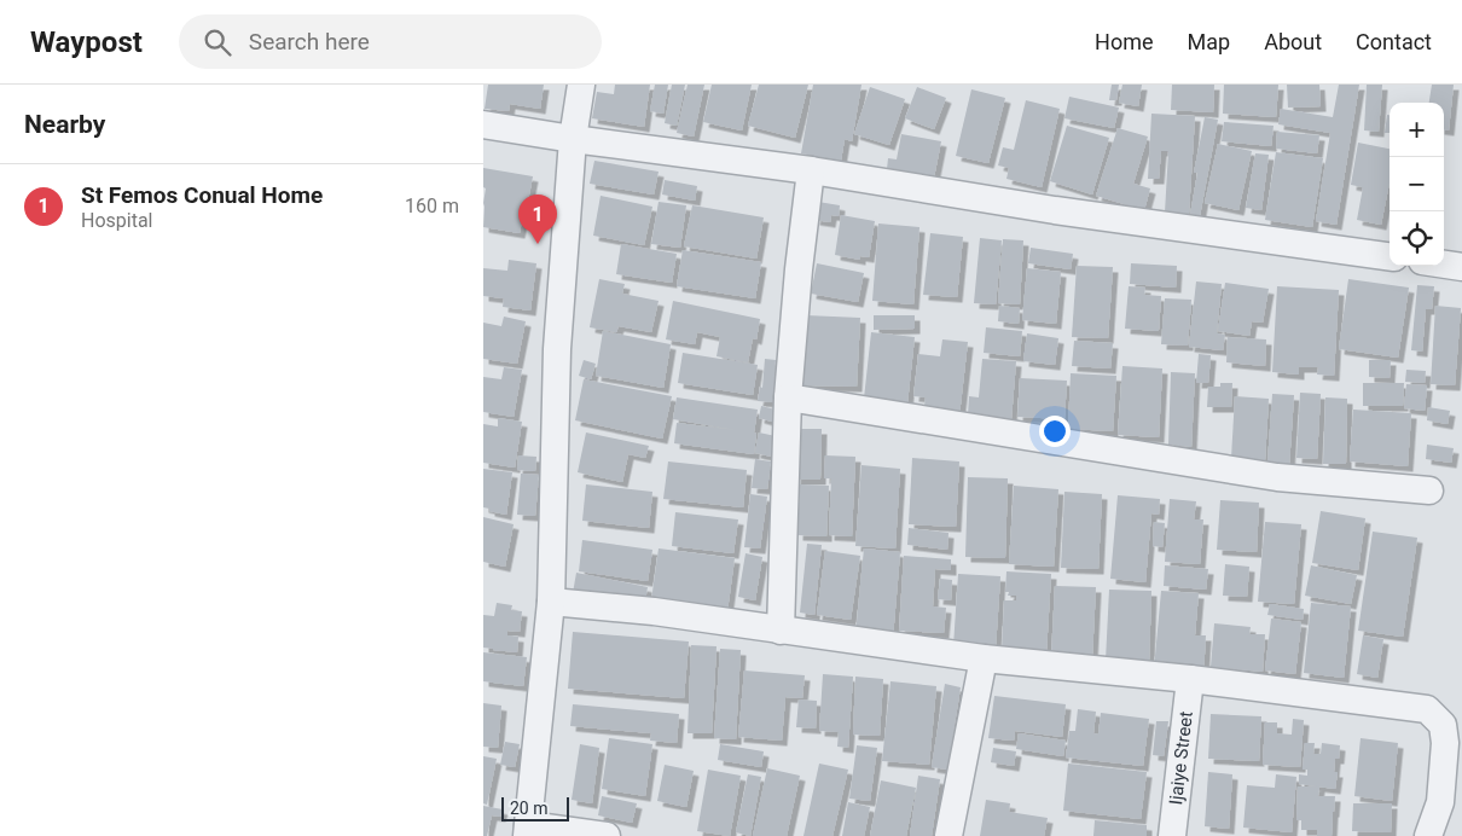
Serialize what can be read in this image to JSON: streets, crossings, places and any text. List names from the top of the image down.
{
  "streets": {
    "street": ["Ijaiye Street"]
  },
  "scale_bar": "20 m",
  "page": {
    "header": "Waypost",
    "search": "Search here",
    "nav": [
      "Home",
      "Map",
      "About",
      "Contact"
    ],
    "heading": "Nearby",
    "map_buttons": ["+", "−"],
    "list": [
      {
        "mark": "1",
        "name": "St Femos Conual Home",
        "note": "Hospital",
        "value": "160 m"
      }
    ],
    "pins": "1",
    "scale": "20 m"
  }
}
